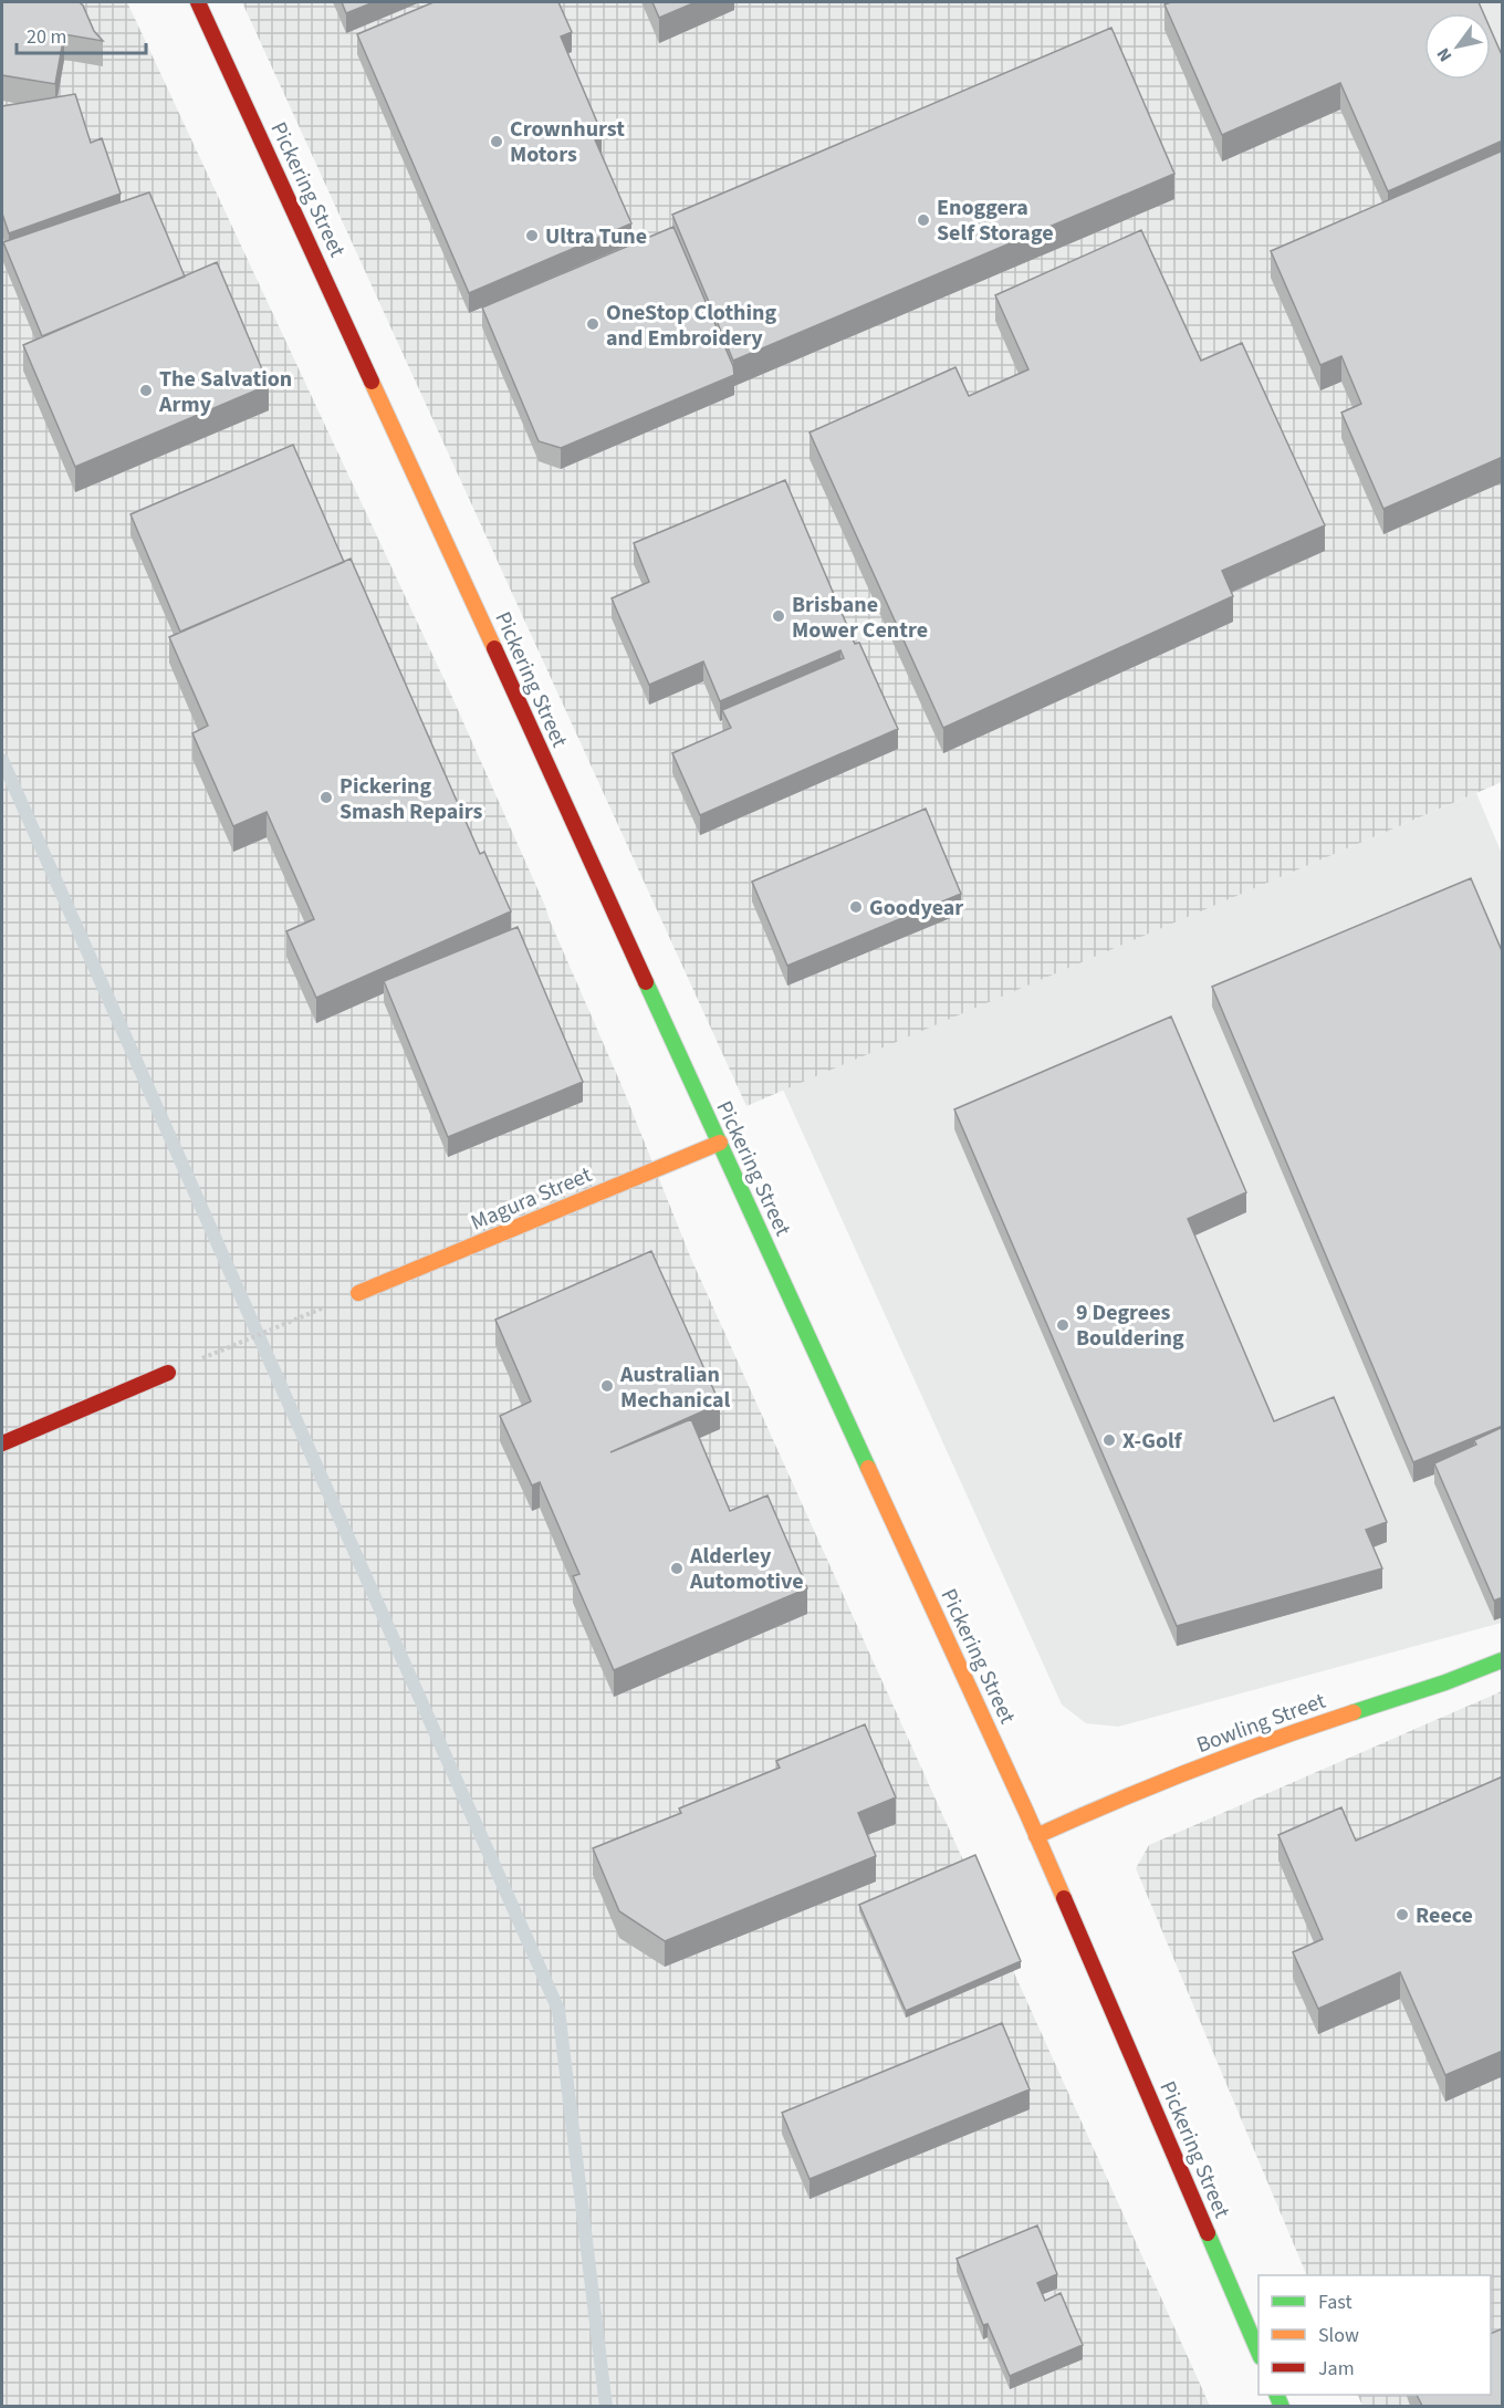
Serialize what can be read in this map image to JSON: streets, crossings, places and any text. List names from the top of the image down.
{
  "streets": {
    "main road": ["Pickering Street", "Magura Street", "Bowling Street"]
  },
  "crossings": [
    ["Pickering Street", "Magura Street"],
    ["Pickering Street", "Bowling Street"]
  ],
  "places": [
    "Crownhurst Motors",
    "Enoggera Self Storage",
    "Ultra Tune",
    "OneStop Clothing and Embroidery",
    "The Salvation Army",
    "Brisbane Mower Centre",
    "Pickering Smash Repairs",
    "Goodyear",
    "9 Degrees Bouldering",
    "Australian Mechanical",
    "X-Golf",
    "Alderley Automotive",
    "Reece"
  ],
  "legend": ["Fast", "Slow", "Jam"],
  "scale_bar": "20 m",
  "north": "bottom left"
}
